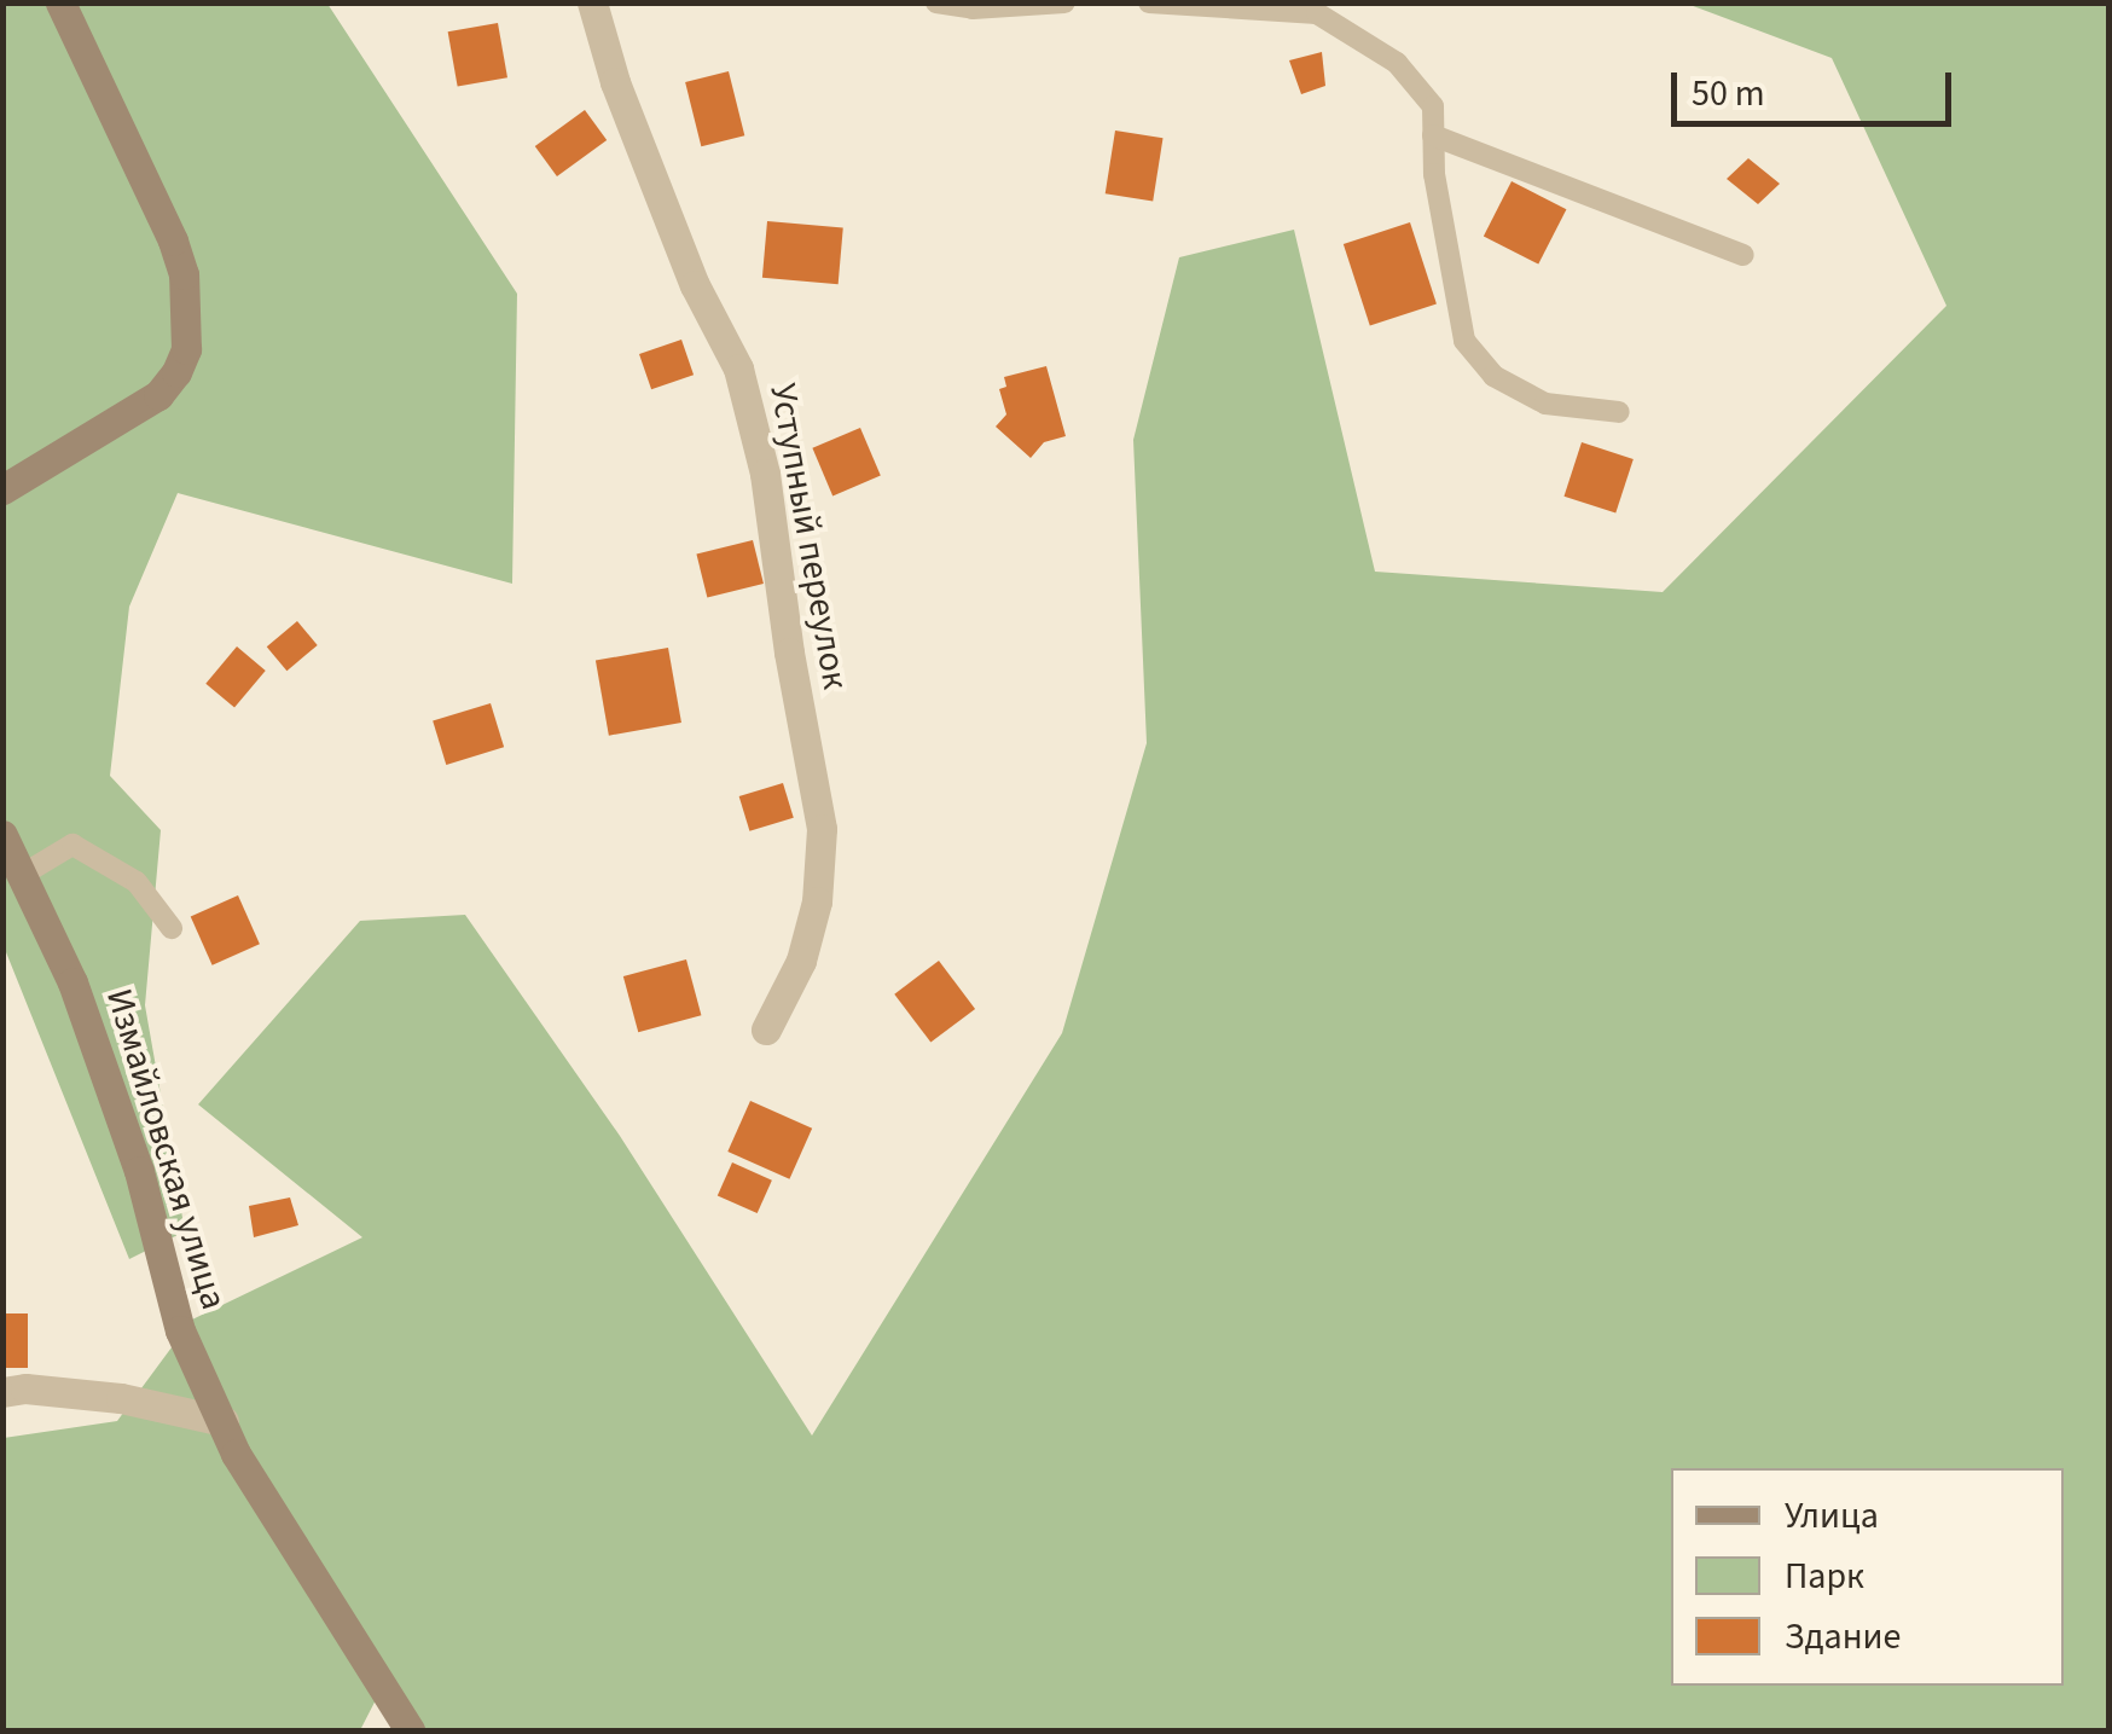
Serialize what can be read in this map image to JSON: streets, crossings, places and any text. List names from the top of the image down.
{
  "streets": {
    "street": ["Уступный переулок", "Измайловская улица"]
  },
  "legend": ["Улица", "Парк", "Здание"],
  "scale_bar": "50 m"
}
